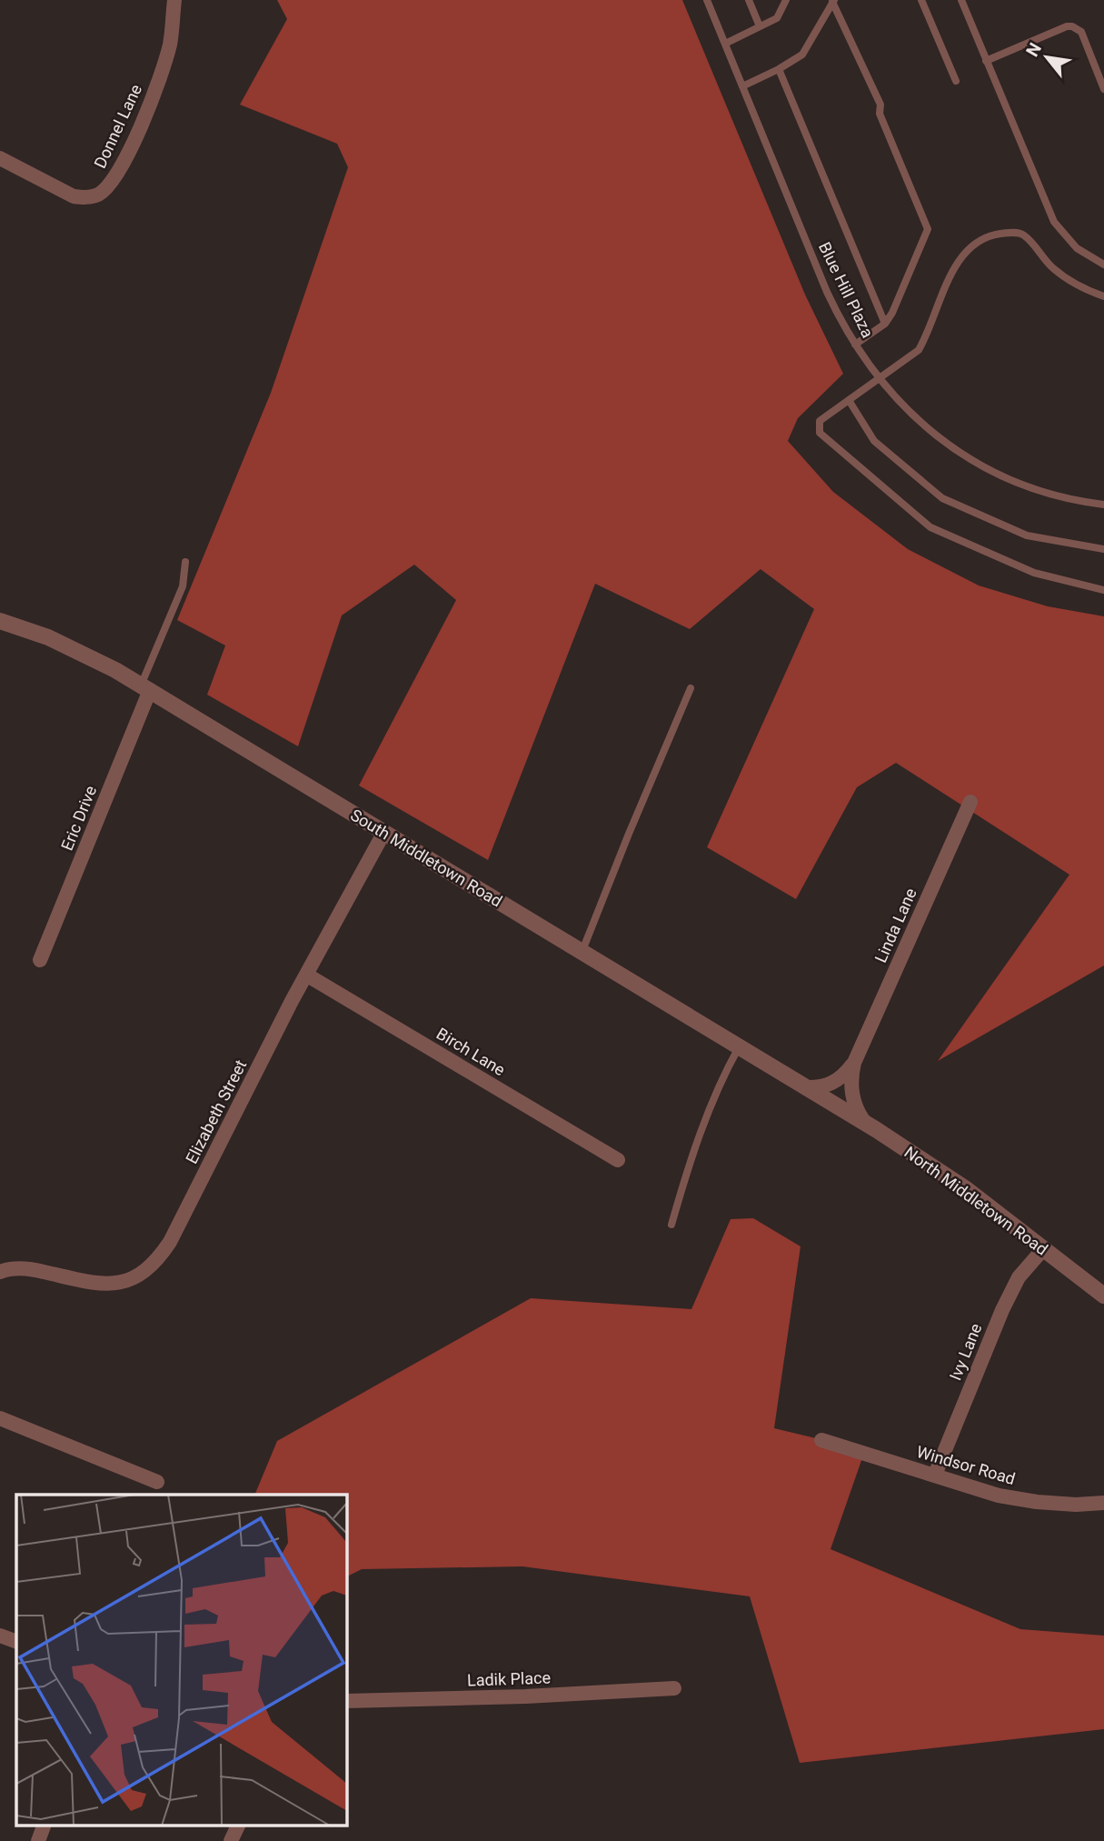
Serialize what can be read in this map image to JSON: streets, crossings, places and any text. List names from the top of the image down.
{
  "streets": {
    "street": [
      "Donnel Lane",
      "Eric Drive",
      "South Middletown Road",
      "Linda Lane",
      "Birch Lane",
      "Elizabeth Street",
      "North Middletown Road",
      "Ivy Lane",
      "Windsor Road",
      "Ladik Place"
    ],
    "lane": ["Blue Hill Plaza"]
  },
  "crossings": [
    ["Eric Drive", "South Middletown Road"],
    ["South Middletown Road", "Linda Lane"],
    ["South Middletown Road", "Elizabeth Street"],
    ["South Middletown Road", "North Middletown Road"],
    ["Linda Lane", "North Middletown Road"],
    ["Birch Lane", "Elizabeth Street"],
    ["North Middletown Road", "Ivy Lane"],
    ["Ivy Lane", "Windsor Road"]
  ],
  "north": "top left"
}
